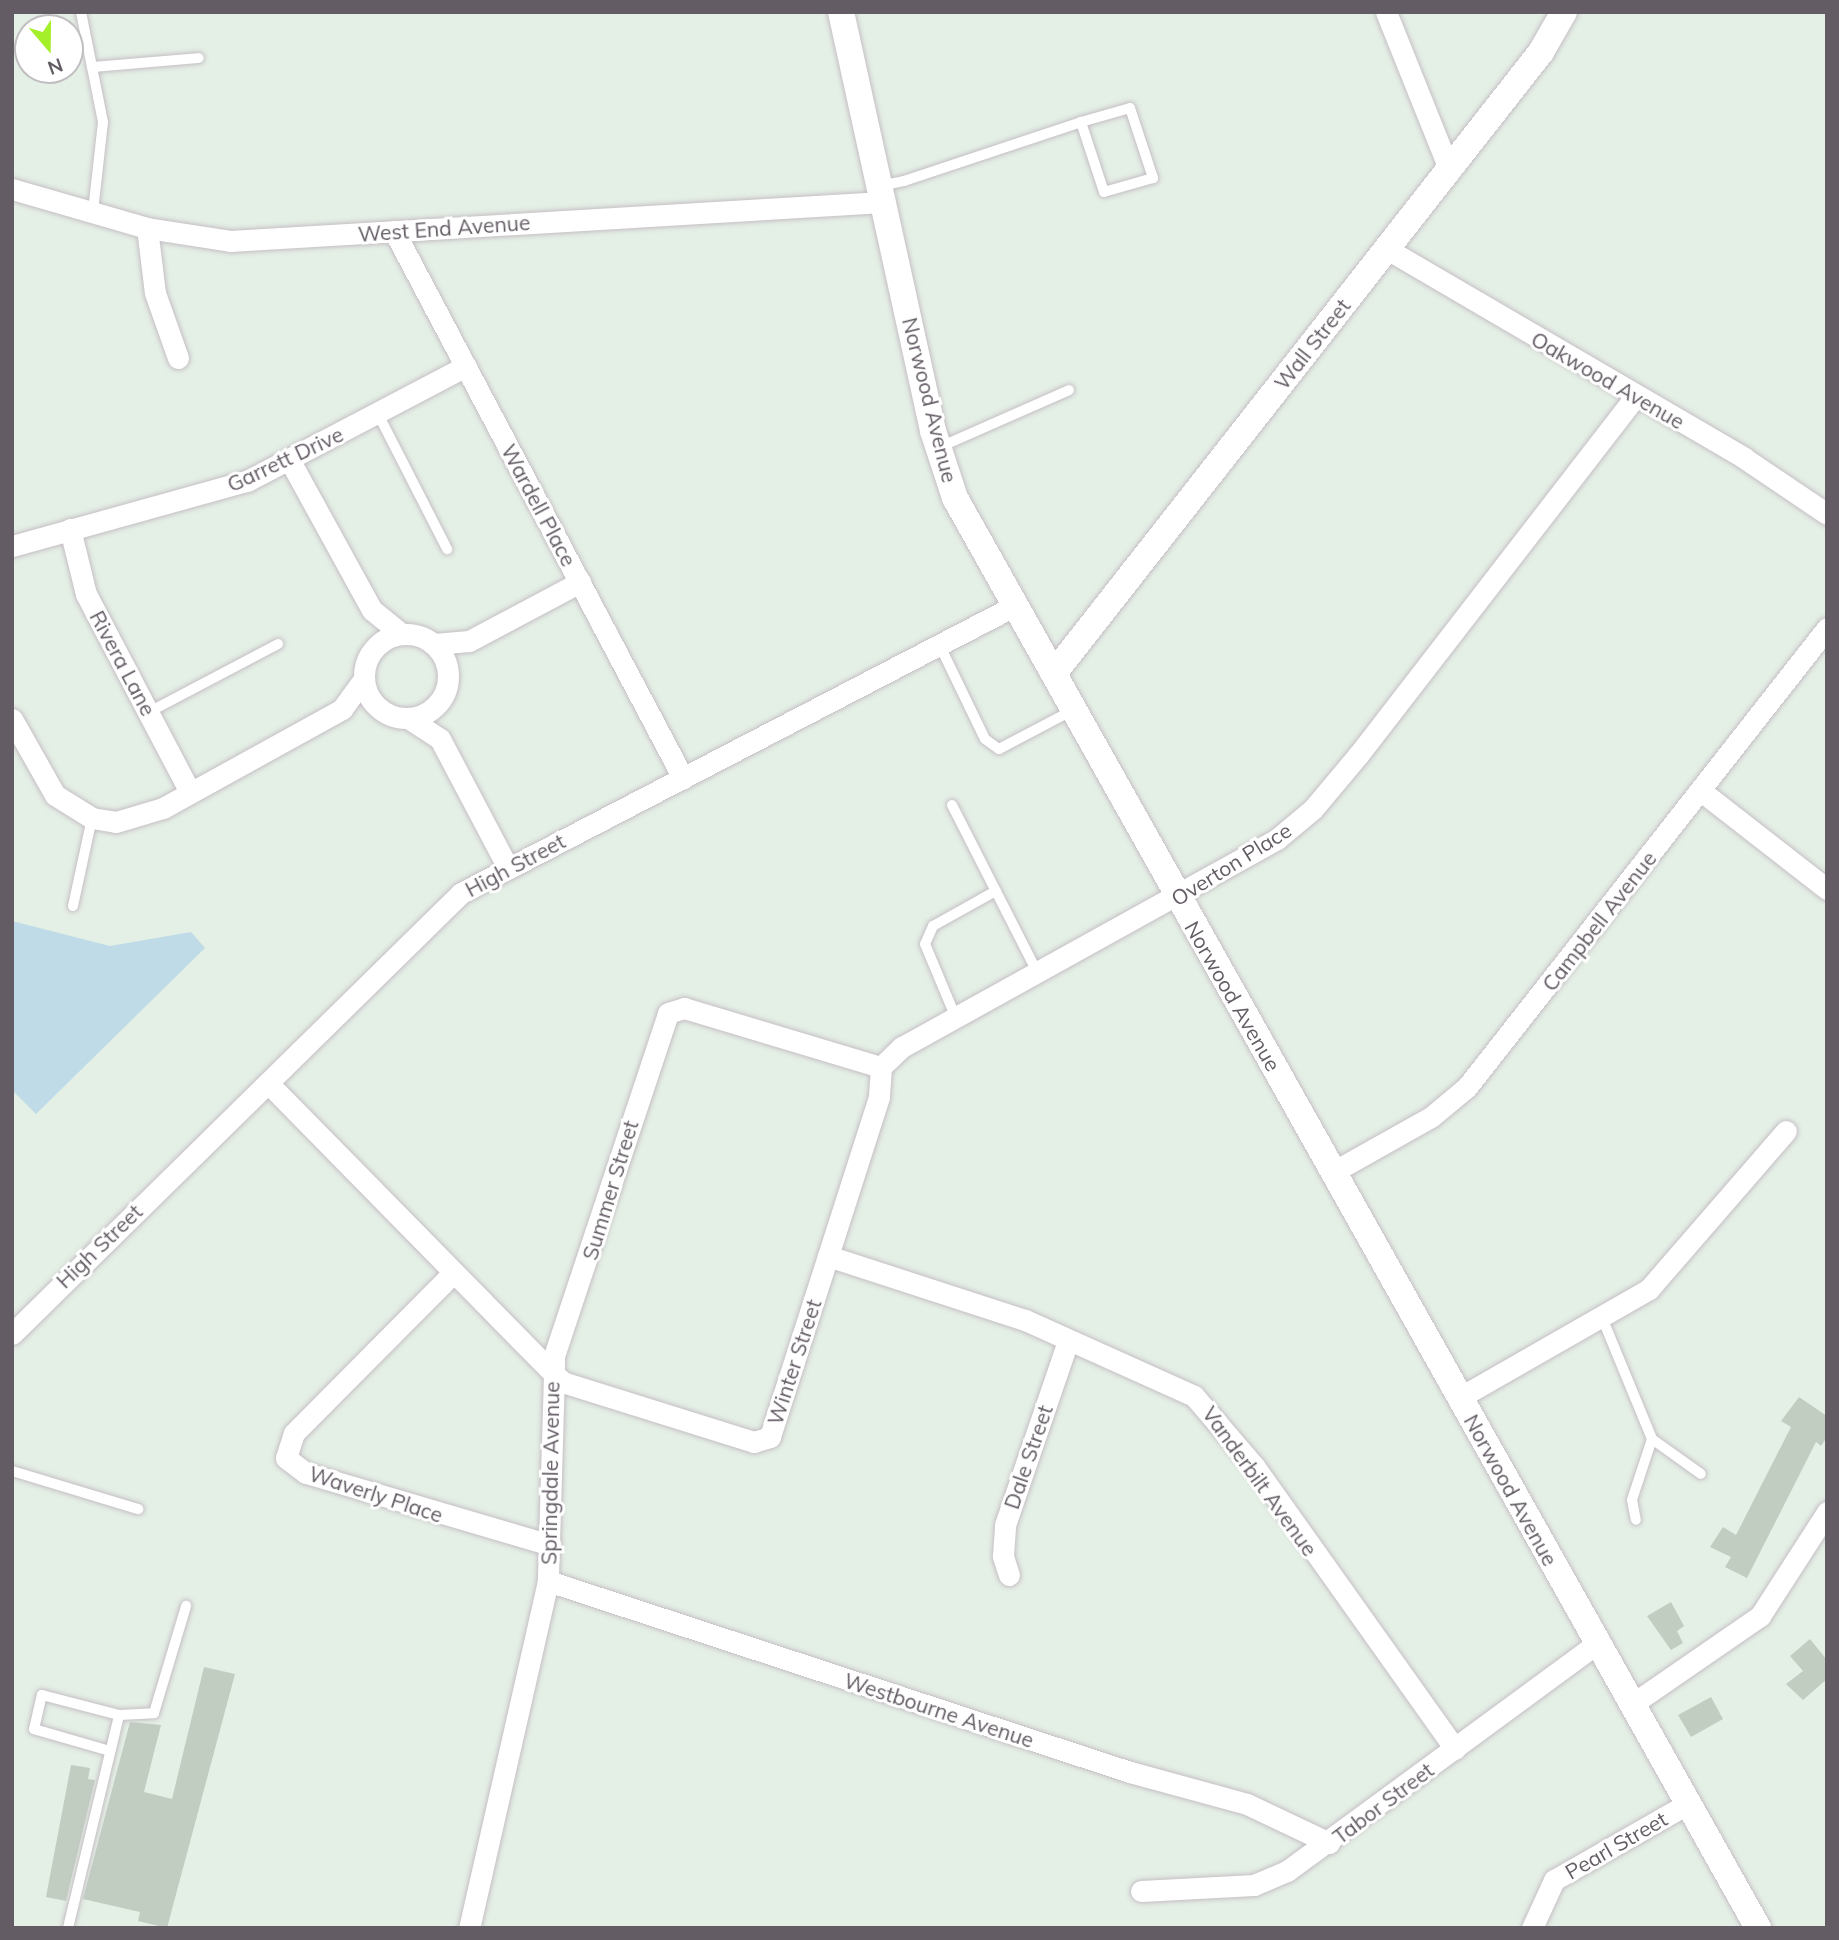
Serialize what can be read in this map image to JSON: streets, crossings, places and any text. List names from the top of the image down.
{
  "streets": {
    "street": [
      "West End Avenue",
      "Wall Street",
      "Oakwood Avenue",
      "Norwood Avenue",
      "Garrett Drive",
      "Wardell Place",
      "Rivera Lane",
      "Overton Place",
      "High Street",
      "Campbell Avenue",
      "Summer Street",
      "Winter Street",
      "Dale Street",
      "Springdale Avenue",
      "Vanderbilt Avenue",
      "Waverly Place",
      "Westbourne Avenue",
      "Tabor Street",
      "Pearl Street"
    ]
  },
  "crossings": [
    ["West End Avenue", "Norwood Avenue"],
    ["West End Avenue", "Wardell Place"],
    ["Wall Street", "Oakwood Avenue"],
    ["Wall Street", "Norwood Avenue"],
    ["Oakwood Avenue", "Overton Place"],
    ["Norwood Avenue", "Overton Place"],
    ["Norwood Avenue", "High Street"],
    ["Norwood Avenue", "Campbell Avenue"],
    ["Norwood Avenue", "Tabor Street"],
    ["Norwood Avenue", "Pearl Street"],
    ["Garrett Drive", "Wardell Place"],
    ["Garrett Drive", "Rivera Lane"],
    ["Wardell Place", "High Street"],
    ["Overton Place", "Summer Street"],
    ["Overton Place", "Winter Street"],
    ["High Street", "Springdale Avenue"],
    ["Summer Street", "Winter Street"],
    ["Summer Street", "Springdale Avenue"],
    ["Winter Street", "Springdale Avenue"],
    ["Winter Street", "Vanderbilt Avenue"],
    ["Dale Street", "Vanderbilt Avenue"],
    ["Springdale Avenue", "Waverly Place"],
    ["Springdale Avenue", "Westbourne Avenue"],
    ["Vanderbilt Avenue", "Tabor Street"],
    ["Westbourne Avenue", "Tabor Street"]
  ],
  "north": "bottom"
}
